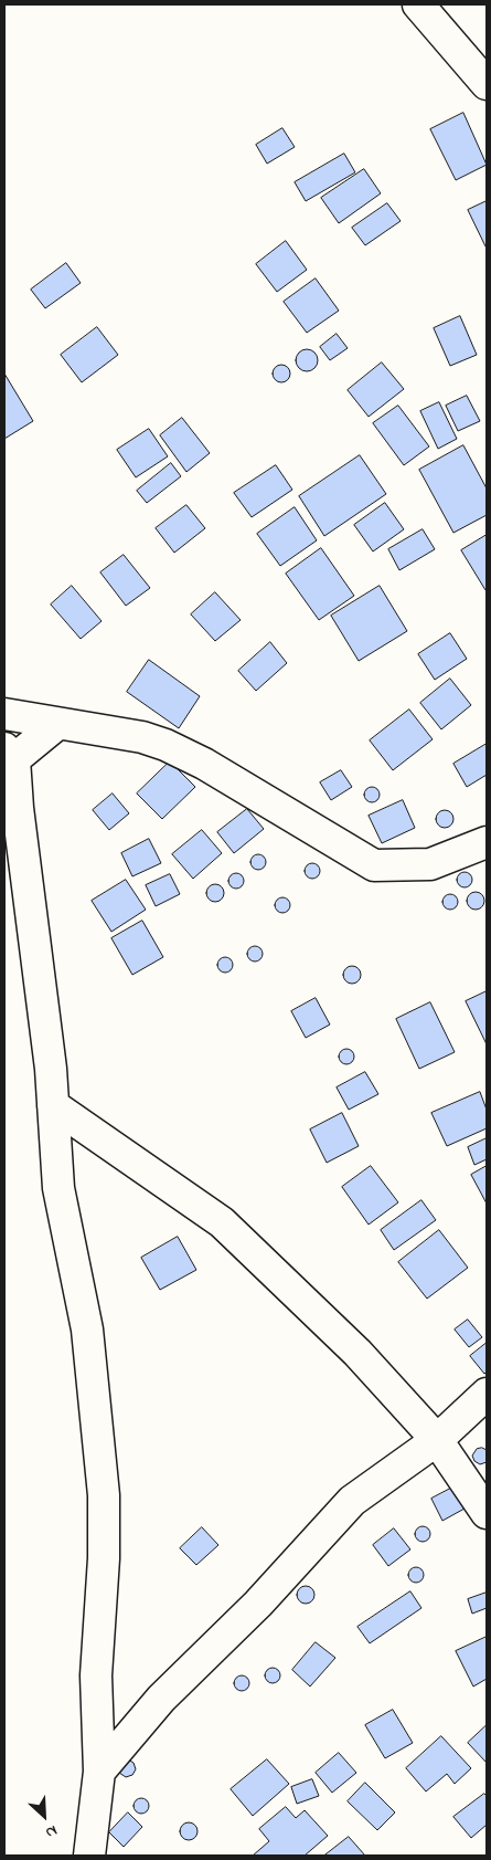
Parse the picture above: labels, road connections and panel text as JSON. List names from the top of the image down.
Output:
{
  "north": "bottom right"
}
